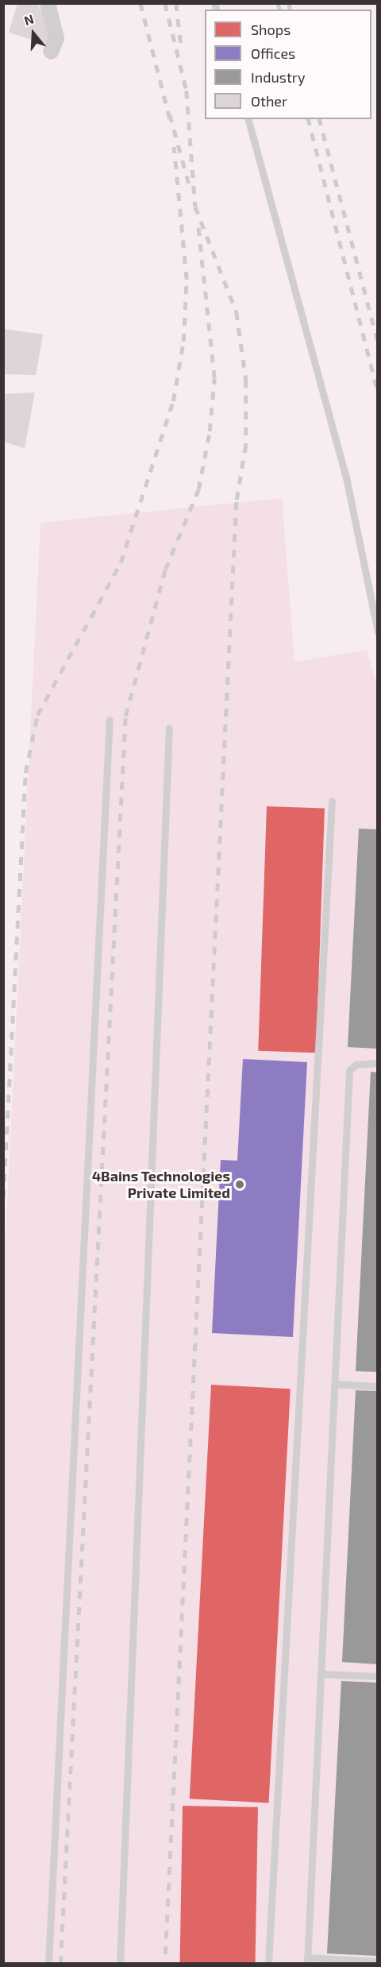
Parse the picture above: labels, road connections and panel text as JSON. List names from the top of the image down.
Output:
{
  "places": ["4Bains Technologies Private Limited"],
  "legend": [
    "Shops",
    "Offices",
    "Industry",
    "Other"
  ],
  "north": "top"
}
